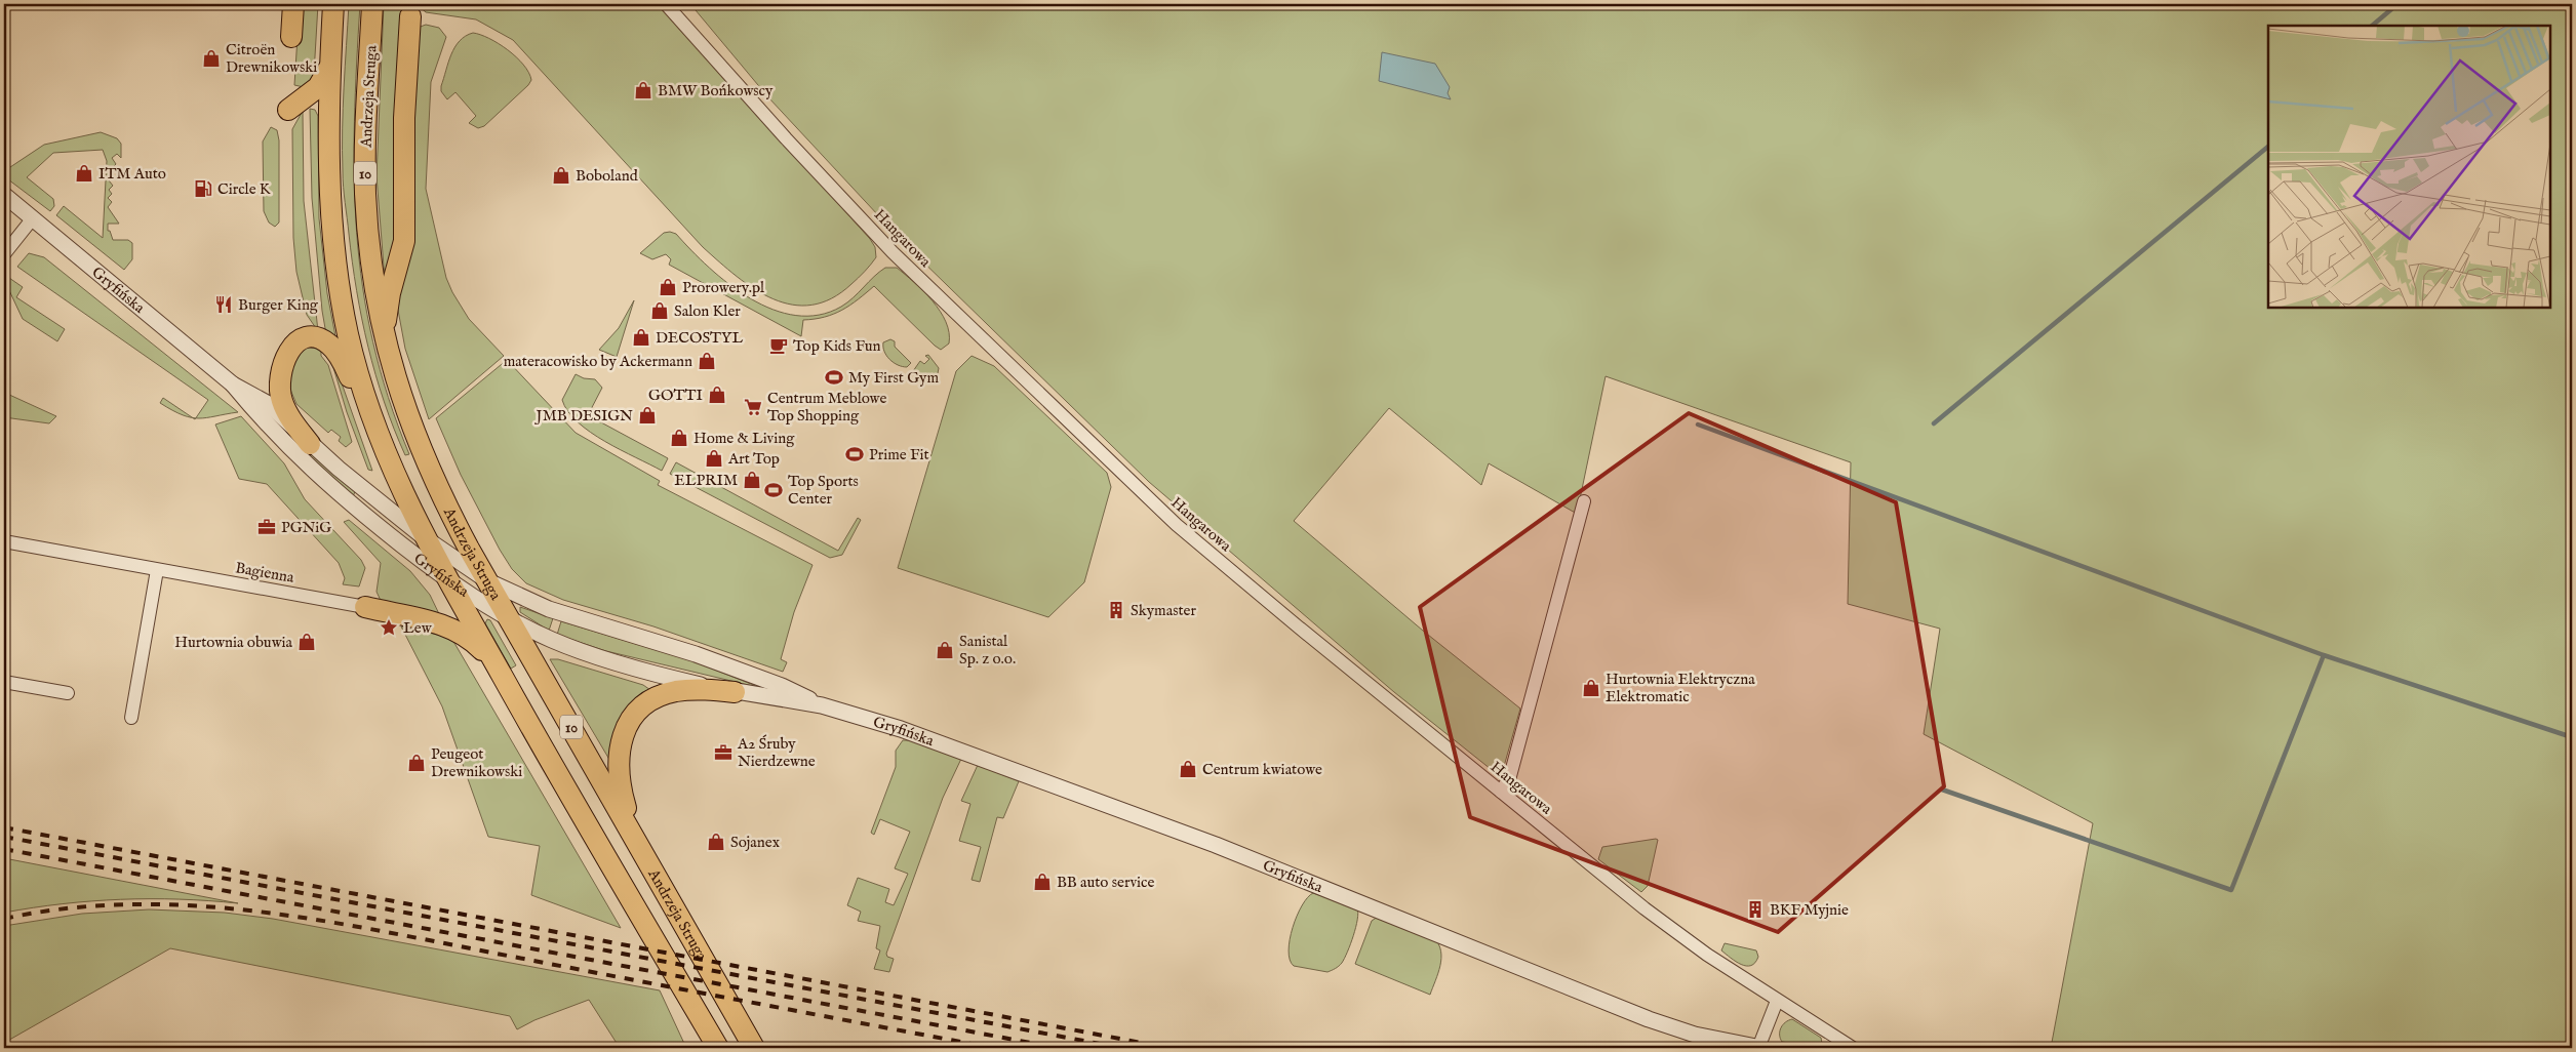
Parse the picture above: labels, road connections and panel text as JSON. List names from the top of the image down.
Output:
{
  "streets": {
    "main road": ["Andrzeja Struga", "10"],
    "street": ["Hangarowa", "Gryfińska", "Bagienna"]
  },
  "crossings": [
    ["Andrzeja Struga", "Gryfińska"],
    ["10", "Gryfińska"]
  ],
  "places": {
    "shop": [
      "Citroën Drewnikowski",
      "BMW Bońkowscy",
      "ITM Auto",
      "Boboland",
      "Prorowery.pl",
      "Salon Kler",
      "DECOSTYL",
      "materacowisko by Ackermann",
      "GOTTI",
      "JMB DESIGN",
      "Home & Living",
      "Art Top",
      "ELPRIM",
      "Hurtownia obuwia",
      "Sanistal Sp. z o.o.",
      "Hurtownia Elektryczna Elektromatic",
      "Peugeot Drewnikowski",
      "Centrum kwiatowe",
      "Sojanex",
      "BB auto service"
    ],
    "fuel station": ["Circle K"],
    "restaurant": ["Burger King"],
    "cafe": ["Top Kids Fun"],
    "sports": ["My First Gym", "Prime Fit", "Top Sports Center"],
    "supermarket": ["Centrum Meblowe Top Shopping"],
    "office": ["PGNiG", "A2 Śruby Nierdzewne"],
    "building": ["Skymaster", "BKF Myjnie"],
    "place": ["Lew"]
  }
}
